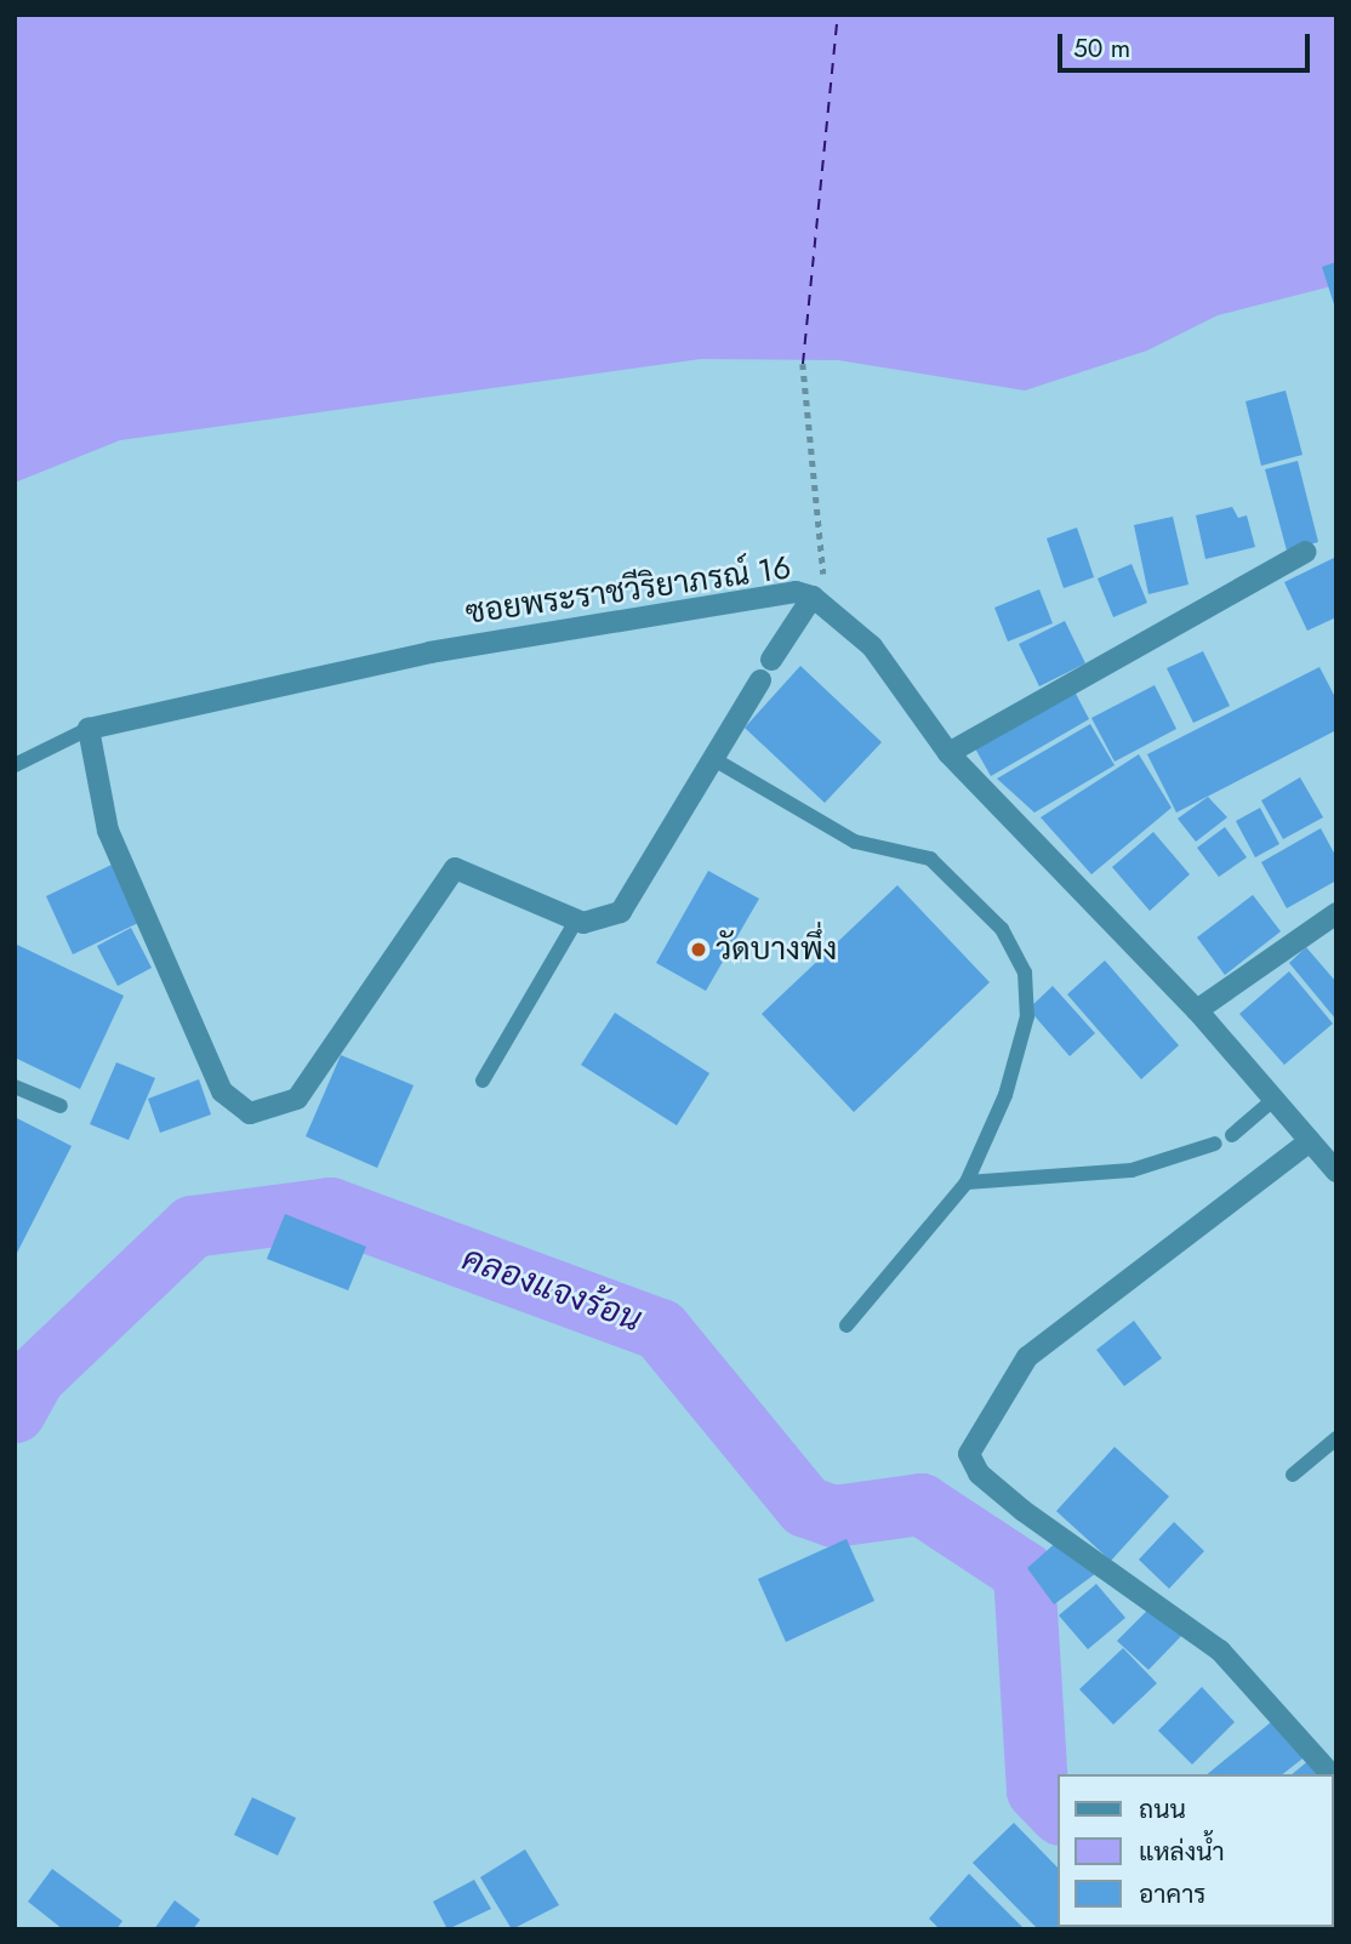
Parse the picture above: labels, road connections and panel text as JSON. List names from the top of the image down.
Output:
{
  "streets": {
    "street": ["ซอยพระราชวีริยาภรณ์ 16"]
  },
  "water": ["คลองแจงร้อน"],
  "places": ["วัดบางพึ่ง"],
  "legend": ["ถนน", "แหล่งน้ำ", "อาคาร"],
  "scale_bar": "50 m"
}
